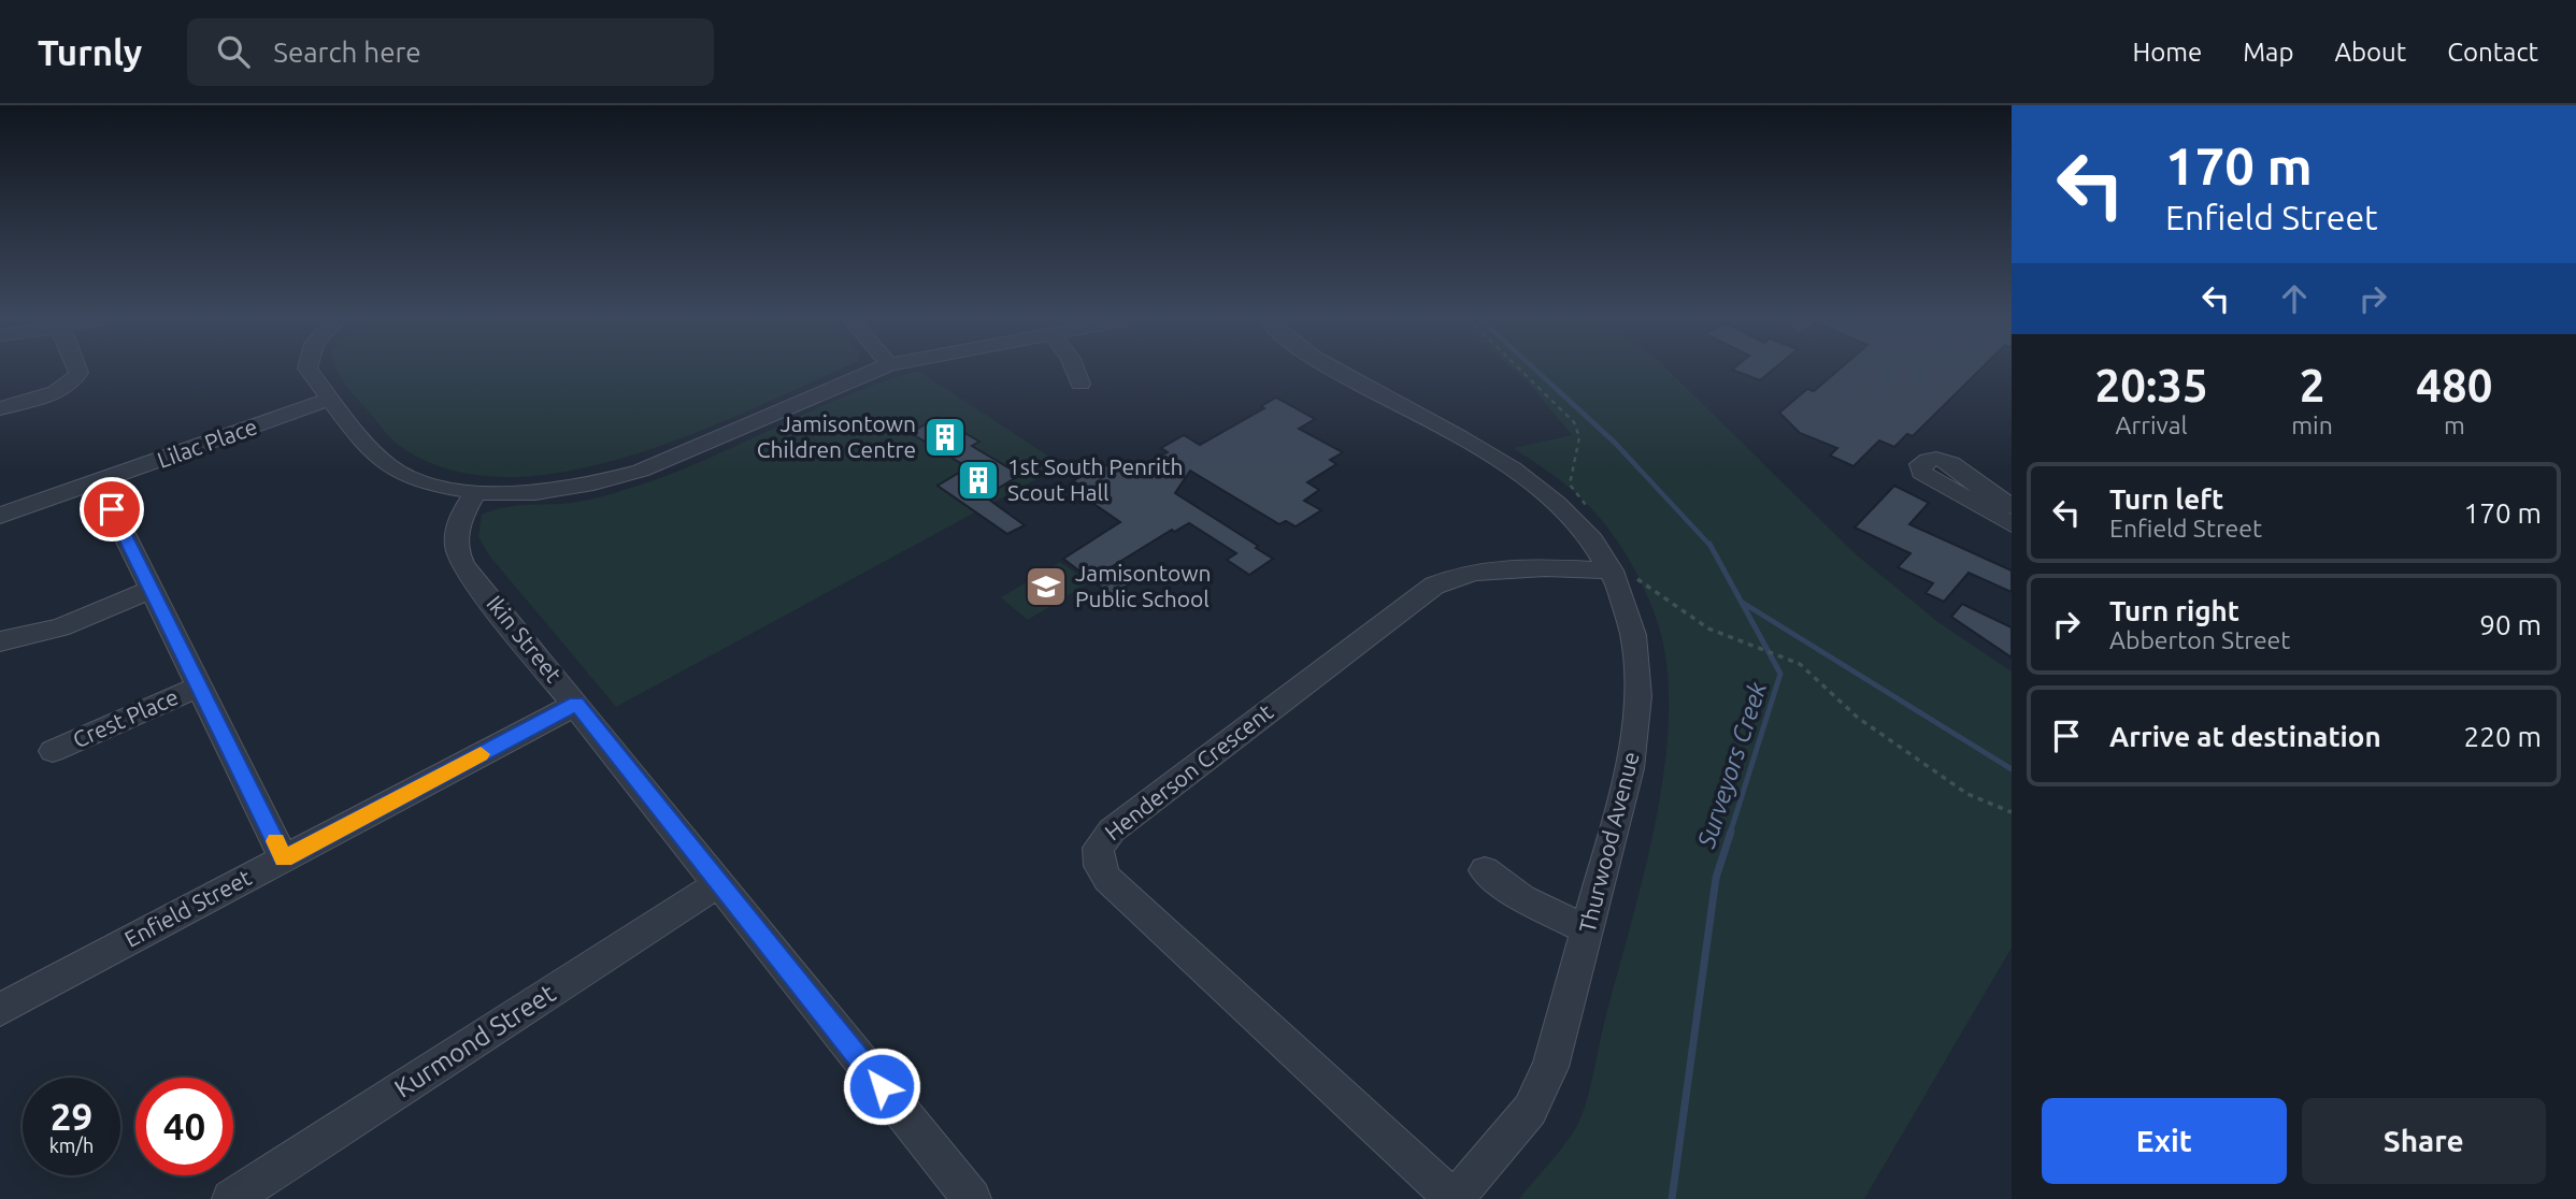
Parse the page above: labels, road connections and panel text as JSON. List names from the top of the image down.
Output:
{
  "streets": {
    "street": [
      "Lilac Place",
      "Ikin Street",
      "Crest Place",
      "Henderson Crescent",
      "Thurwood Avenue",
      "Enfield Street",
      "Kurmond Street"
    ]
  },
  "crossings": [
    ["Ikin Street", "Enfield Street"],
    ["Ikin Street", "Kurmond Street"],
    ["Henderson Crescent", "Thurwood Avenue"]
  ],
  "water": ["Surveyors Creek"],
  "places": {
    "building": ["Jamisontown Children Centre", "1st South Penrith Scout Hall"],
    "school or university": ["Jamisontown Public School"]
  },
  "page": {
    "header": "Turnly",
    "search": "Search here",
    "nav": [
      "Home",
      "Map",
      "About",
      "Contact"
    ],
    "turn": ["170 m", "Enfield Street"],
    "eta": [
      "20:35",
      "Arrival",
      "2",
      "min",
      "480",
      "m"
    ],
    "list": [
      {
        "name": "Turn left",
        "note": "Enfield Street",
        "value": "170 m"
      },
      {
        "name": "Turn right",
        "note": "Abberton Street",
        "value": "90 m"
      },
      {
        "name": "Arrive at destination",
        "value": "220 m"
      }
    ],
    "speed": "29 km/h",
    "limit": "40",
    "buttons": ["Exit", "Share"]
  }
}
